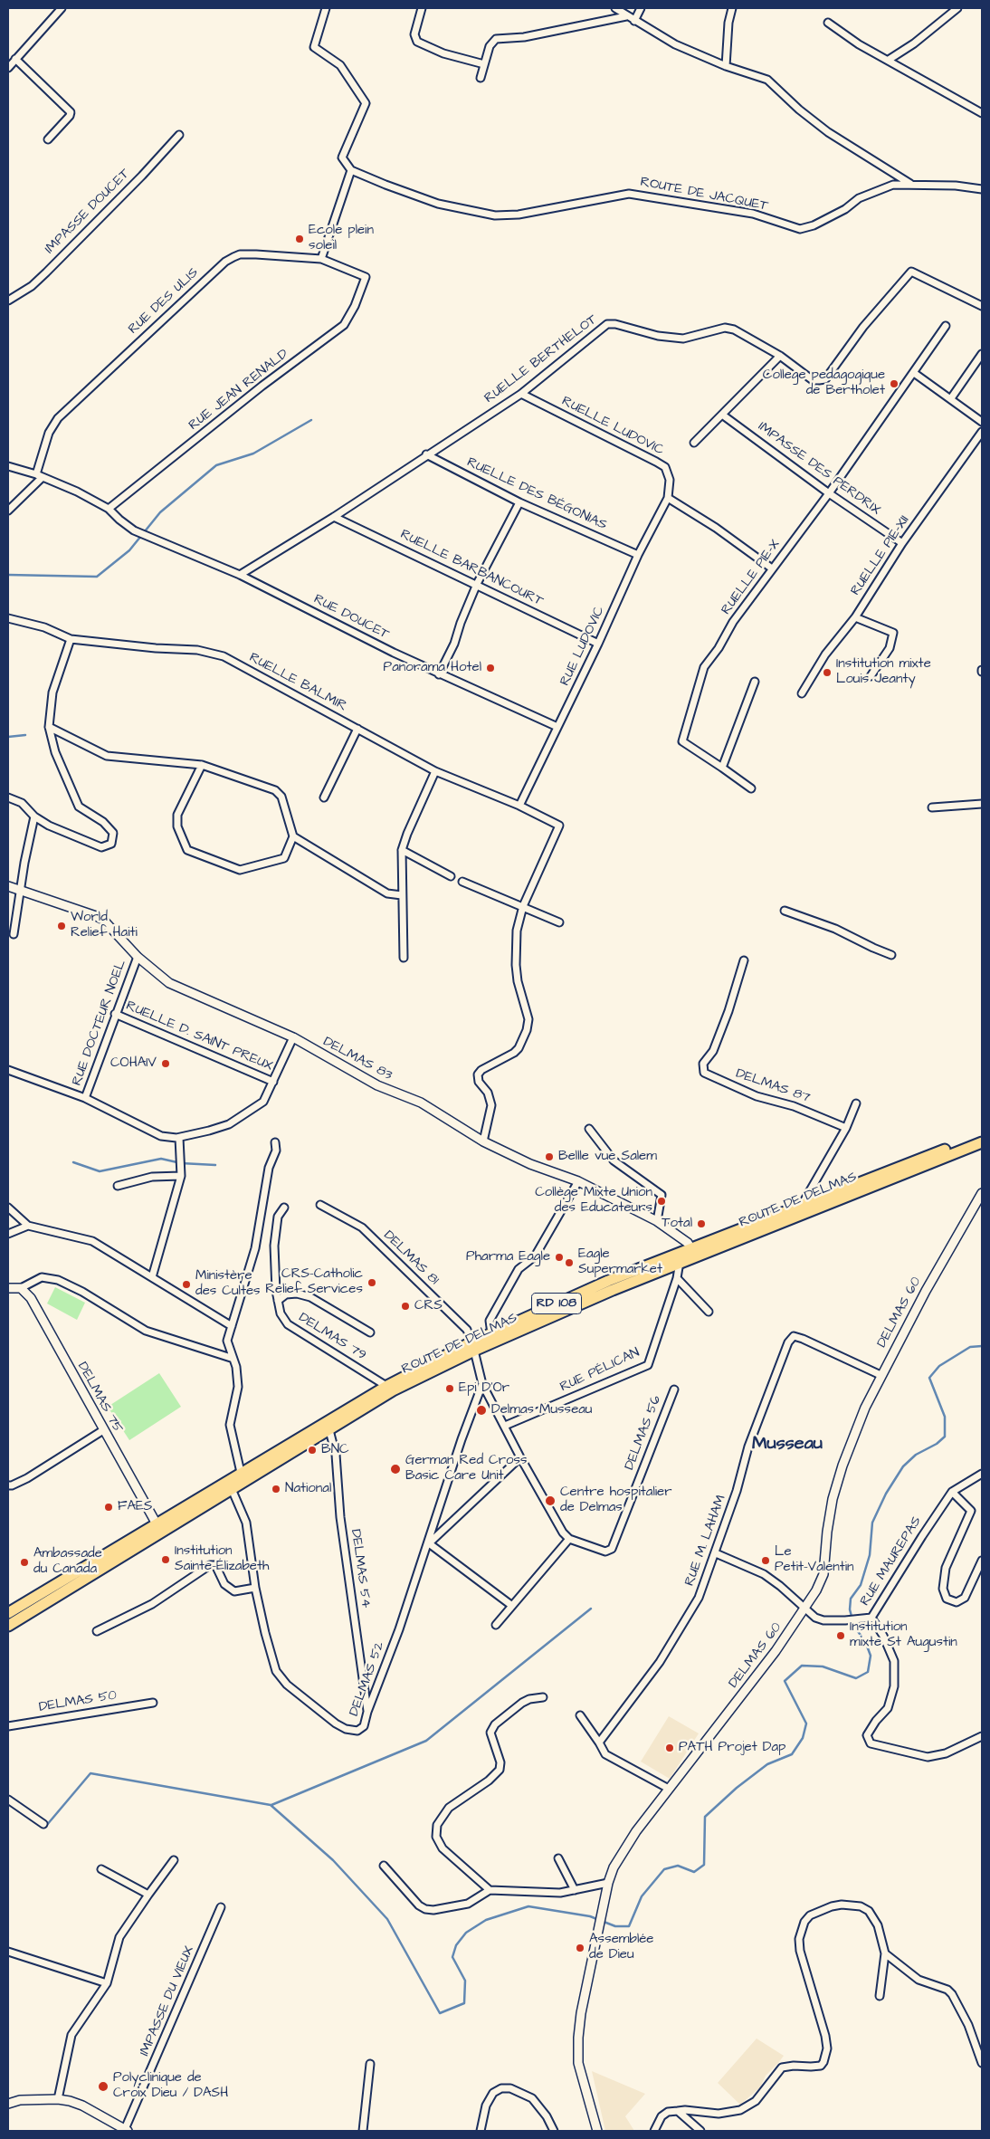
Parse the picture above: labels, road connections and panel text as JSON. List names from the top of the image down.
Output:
{
  "streets": {
    "main road": ["ROUTE DE DELMAS", "RD 108"],
    "street": [
      "ROUTE DE JACQUET",
      "IMPASSE DOUCET",
      "RUE DES ULIS",
      "RUELLE BERTHELOT",
      "RUE JEAN RENALD",
      "RUELLE LUDOVIC",
      "IMPASSE DES PERDRIX",
      "RUELLE DES BÉGONIAS",
      "RUELLE PIE-XII",
      "RUELLE BARBANCOURT",
      "RUELLE PIE-X",
      "RUE DOUCET",
      "RUE LUDOVIC",
      "RUELLE BALMIR",
      "RUE DOCTEUR NOEL",
      "RUELLE D. SAINT PREUX",
      "DELMAS 83",
      "DELMAS 87",
      "DELMAS 81",
      "DELMAS 60",
      "DELMAS 79",
      "RUE PÉLICAN",
      "DELMAS 75",
      "DELMAS 56",
      "RUE M. LAHAM",
      "RUE MAUREPAS",
      "DELMAS 54",
      "DELMAS 52",
      "DELMAS 50",
      "IMPASSE DU VIEUX"
    ]
  },
  "crossings": [
    ["RUE DES ULIS", "RUE JEAN RENALD"],
    ["RUE DES ULIS", "RUE DOUCET"],
    ["RUELLE BERTHELOT", "RUELLE LUDOVIC"],
    ["RUELLE BERTHELOT", "RUELLE DES BÉGONIAS"],
    ["RUELLE BERTHELOT", "RUELLE BARBANCOURT"],
    ["RUELLE BERTHELOT", "RUE DOUCET"],
    ["RUE JEAN RENALD", "RUE DOUCET"],
    ["RUELLE LUDOVIC", "RUE LUDOVIC"],
    ["IMPASSE DES PERDRIX", "RUELLE PIE-XII"],
    ["IMPASSE DES PERDRIX", "RUELLE PIE-X"],
    ["RUELLE DES BÉGONIAS", "RUE LUDOVIC"],
    ["RUELLE BARBANCOURT", "RUE LUDOVIC"],
    ["RUE DOUCET", "RUE LUDOVIC"],
    ["RUE LUDOVIC", "RUELLE BALMIR"],
    ["RUE DOCTEUR NOEL", "RUELLE D. SAINT PREUX"],
    ["RUE DOCTEUR NOEL", "DELMAS 83"],
    ["DELMAS 83", "ROUTE DE DELMAS"],
    ["ROUTE DE DELMAS", "DELMAS 81"],
    ["ROUTE DE DELMAS", "DELMAS 79"],
    ["ROUTE DE DELMAS", "RUE PÉLICAN"],
    ["ROUTE DE DELMAS", "DELMAS 75"],
    ["ROUTE DE DELMAS", "DELMAS 54"],
    ["ROUTE DE DELMAS", "DELMAS 52"],
    ["DELMAS 60", "RUE M. LAHAM"],
    ["DELMAS 60", "RUE MAUREPAS"],
    ["RUE M. LAHAM", "RUE MAUREPAS"],
    ["DELMAS 54", "DELMAS 52"]
  ],
  "districts": ["Musseau"],
  "places": [
    "Ecole plein soleil",
    "College pedagogique de Bertholet",
    "Panorama Hotel",
    "Institution mixte Louis Jeanty",
    "World Relief Haiti",
    "COHAIV",
    "Bellle vue Salem",
    "Collège Mixte Union des Educateurs",
    "Total",
    "Pharma Eagle",
    "Eagle Supermarket",
    "CRS-Catholic Relief Services",
    "Ministère des Cultes",
    "CRS",
    "Epi D'Or",
    "Delmas Musseau",
    "BNC",
    "German Red Cross Basic Care Unit",
    "National",
    "Centre hospitalier de Delmas",
    "FAES",
    "Institution Sainte-Élizabeth",
    "Le Petit-Valentin",
    "Ambassade du Canada",
    "Institution mixte St Augustin",
    "PATH Projet Dap",
    "Assemblée de Dieu",
    "Polyclinique de Croix Dieu / DASH"
  ]
}
